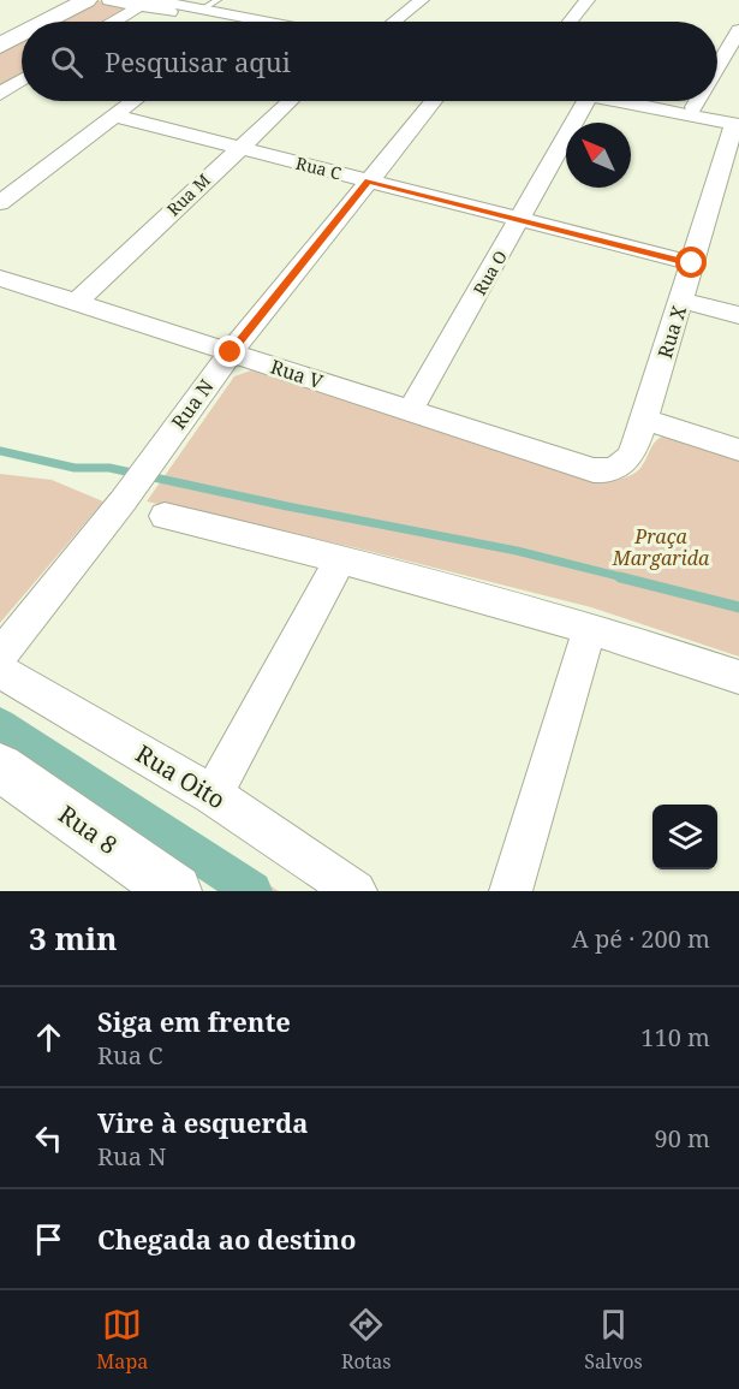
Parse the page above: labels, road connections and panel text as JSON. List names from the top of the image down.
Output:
{
  "streets": {
    "street": [
      "Rua C",
      "Rua M",
      "Rua O",
      "Rua X",
      "Rua V",
      "Rua N",
      "Rua Oito",
      "Rua 8"
    ]
  },
  "crossings": [
    ["Rua C", "Rua M"],
    ["Rua C", "Rua O"],
    ["Rua C", "Rua X"],
    ["Rua C", "Rua N"],
    ["Rua M", "Rua V"],
    ["Rua O", "Rua V"],
    ["Rua X", "Rua V"],
    ["Rua V", "Rua N"]
  ],
  "parks": ["Praça Margarida"],
  "north": "top left",
  "page": {
    "search": "Pesquisar aqui",
    "heading": ["3 min", "A pé · 200 m"],
    "list": [
      ["Siga em frente", "Rua C", "110 m"],
      ["Vire à esquerda", "Rua N", "90 m"],
      "Chegada ao destino"
    ],
    "nav": ["Mapa", "Rotas", "Salvos"]
  }
}
